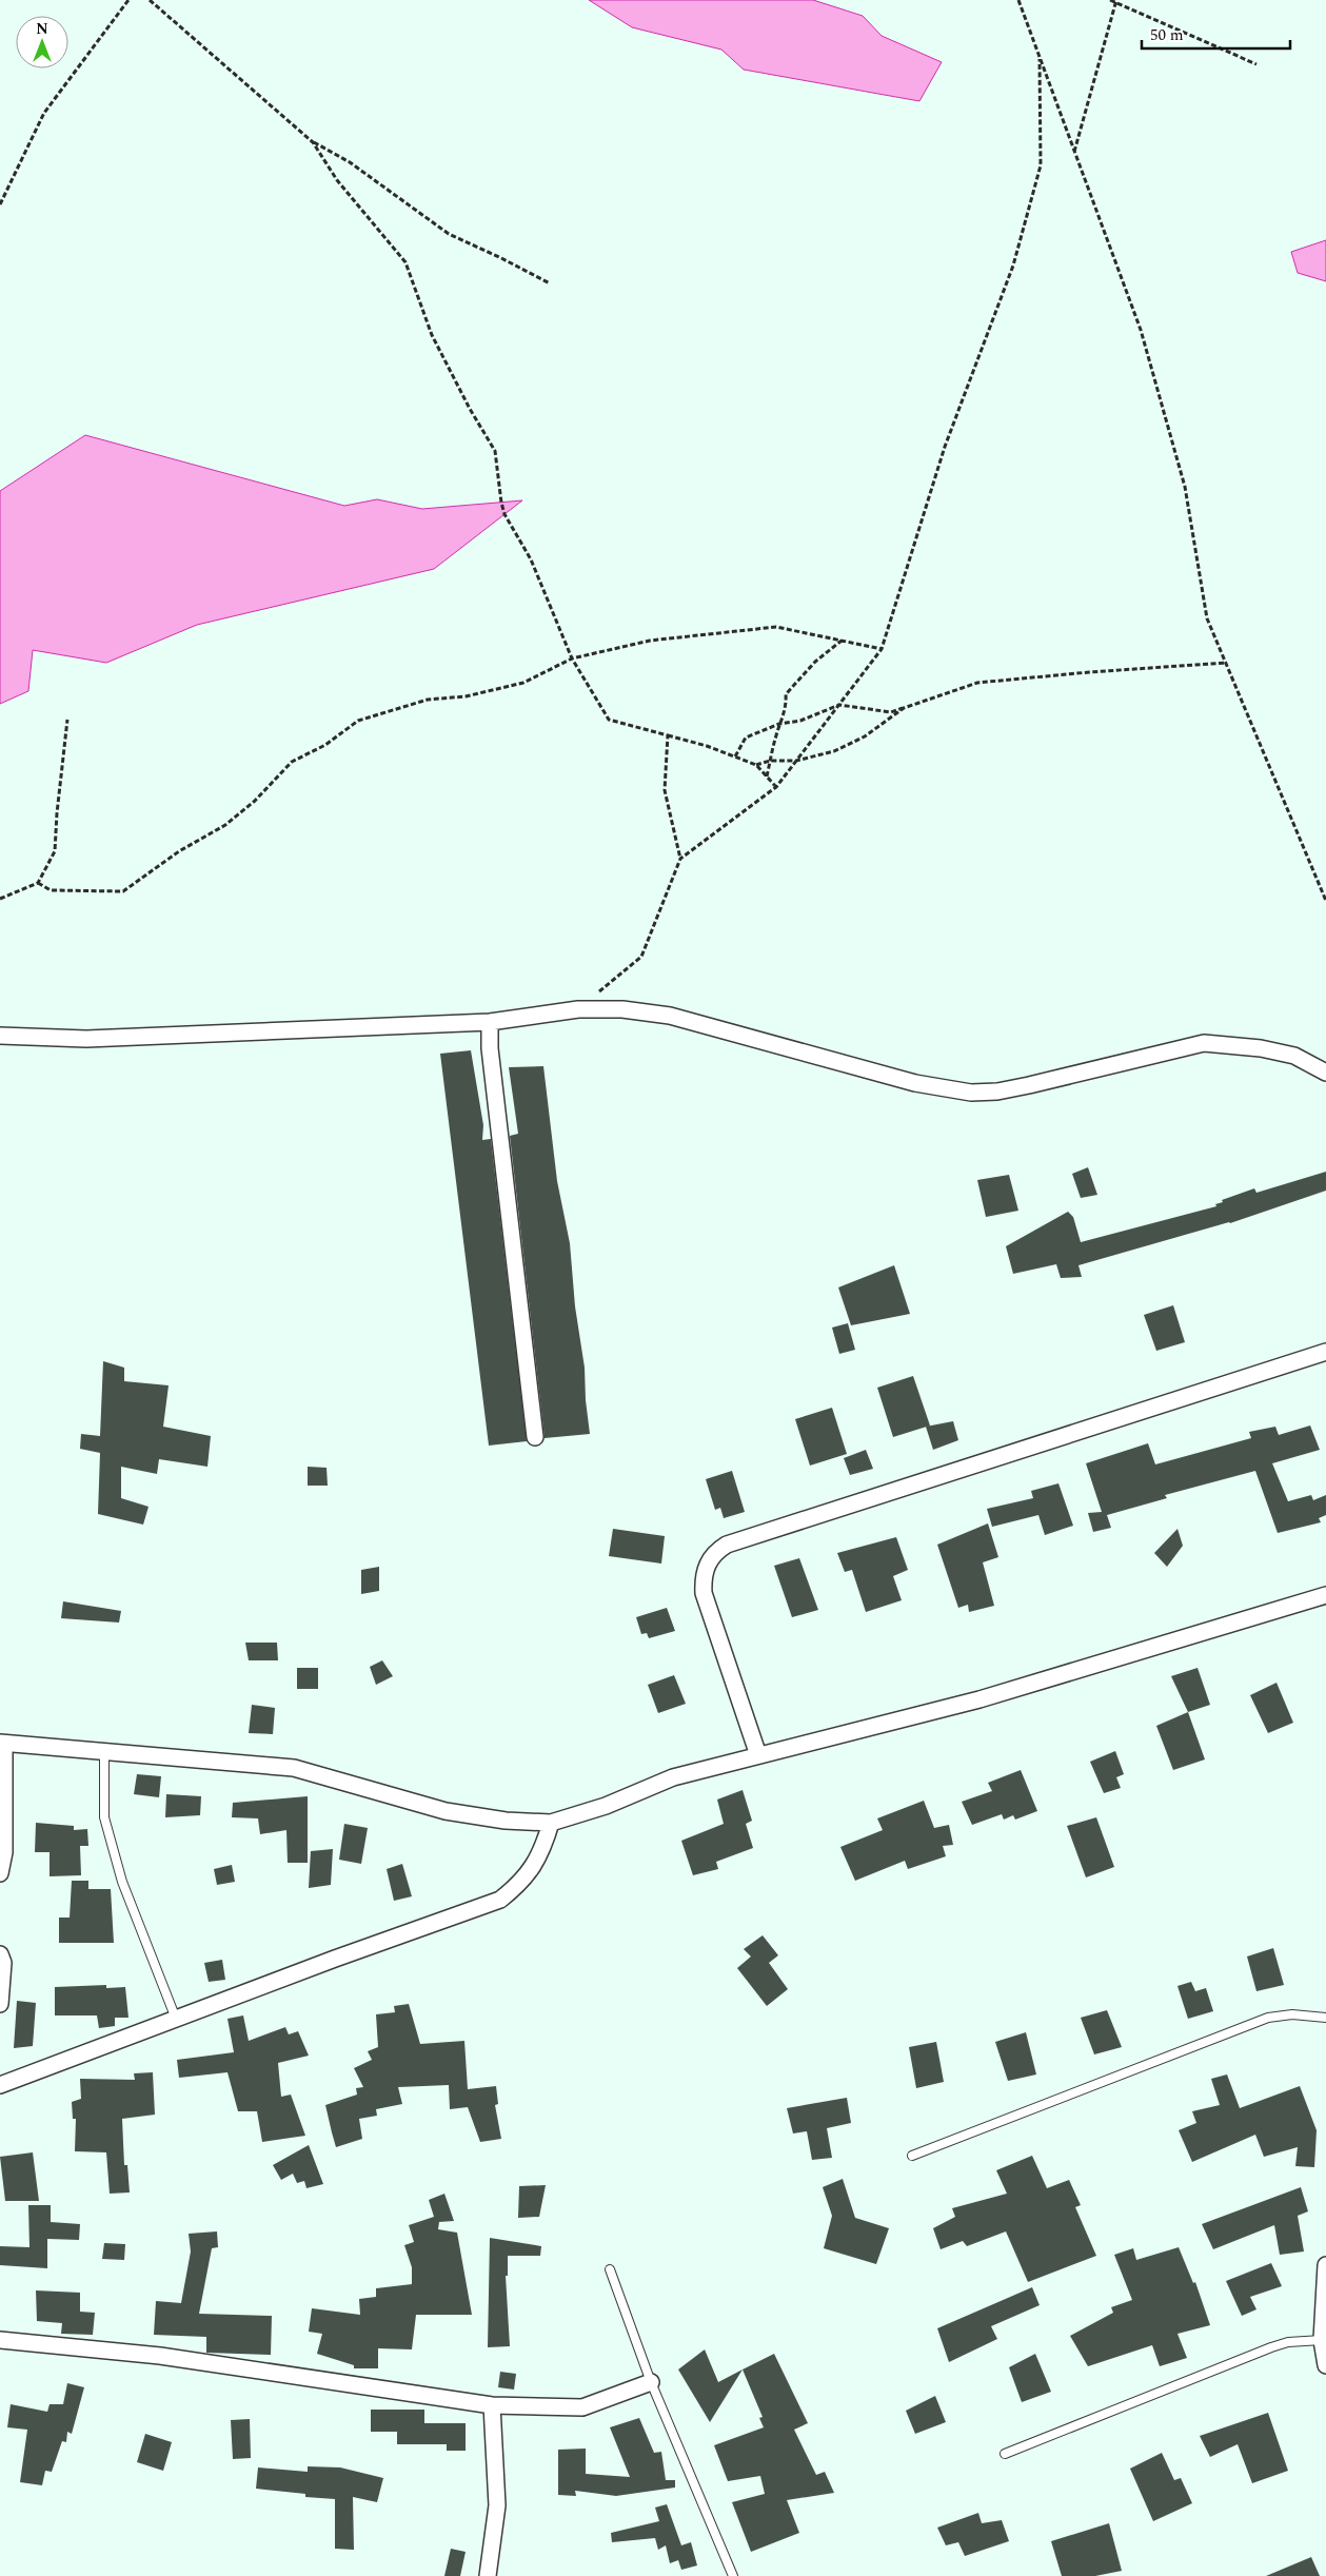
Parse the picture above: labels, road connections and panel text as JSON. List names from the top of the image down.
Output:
{
  "scale_bar": "50 m",
  "north": "top"
}
